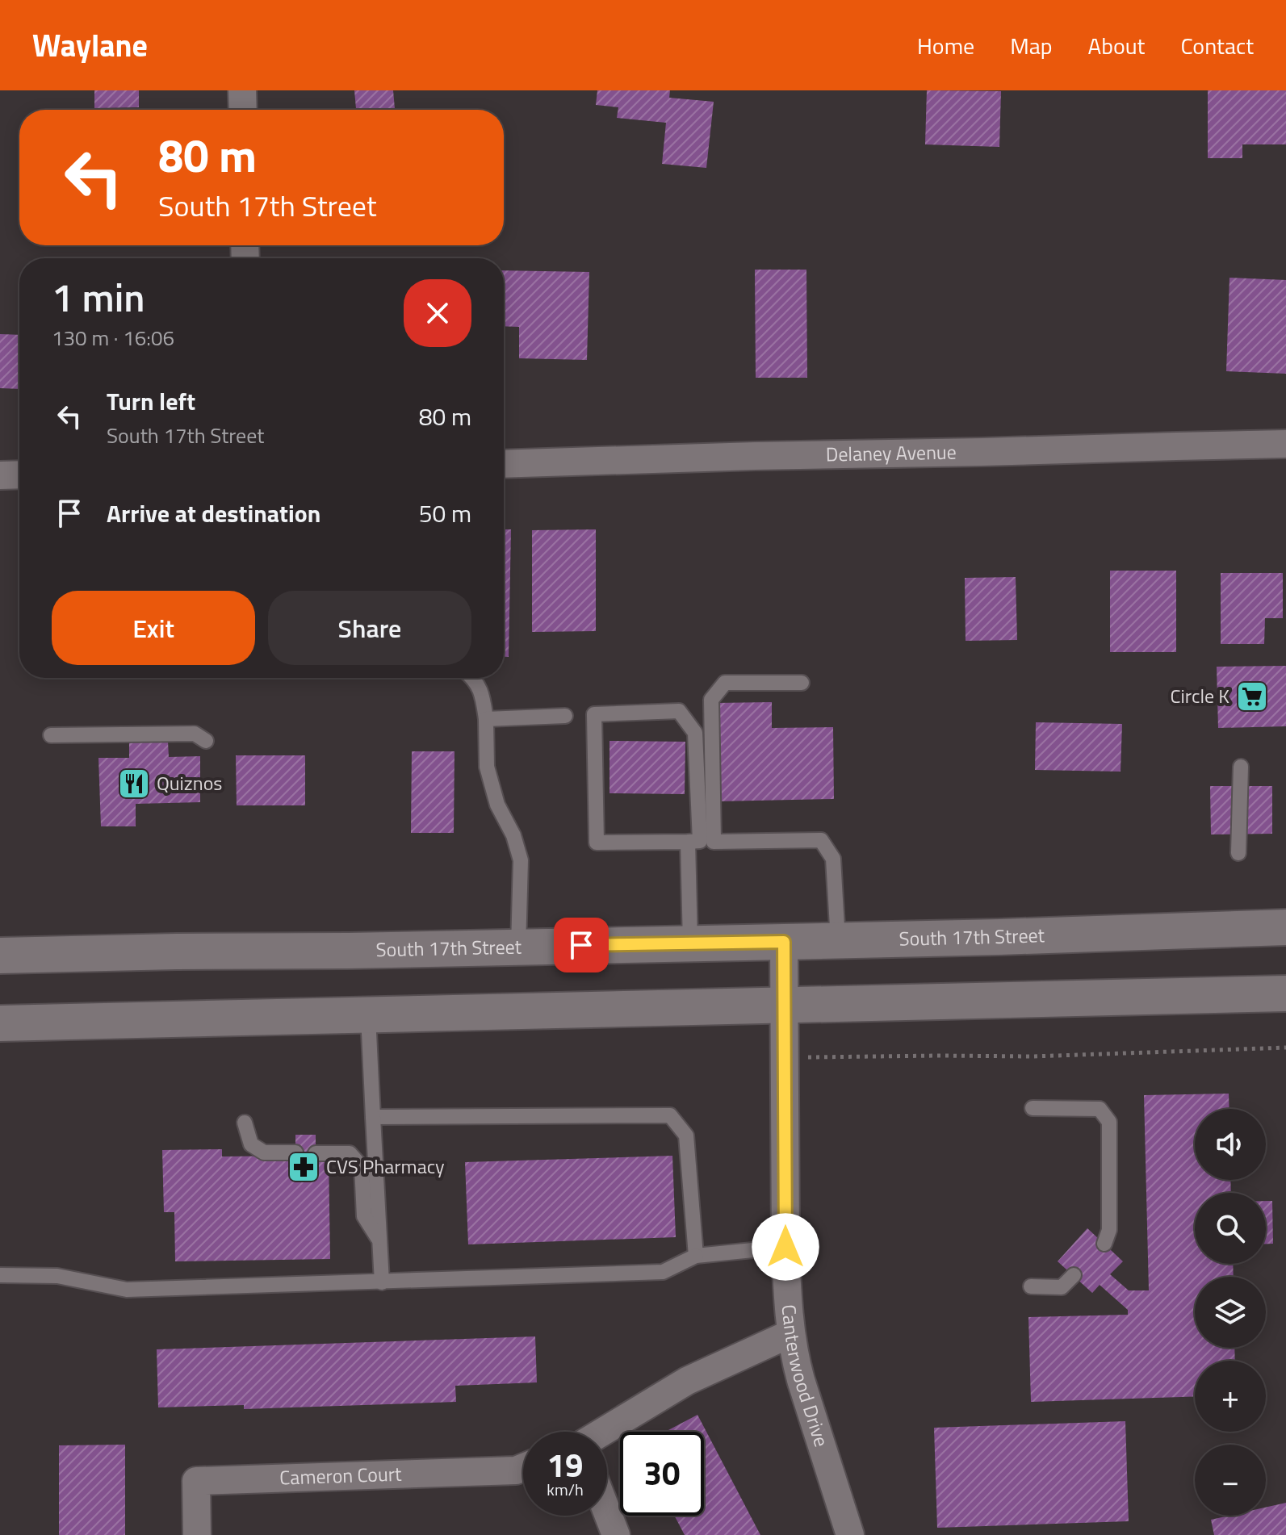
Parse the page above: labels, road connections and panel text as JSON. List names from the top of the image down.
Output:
{
  "streets": {
    "main road": ["South 17th Street"],
    "street": ["Delaney Avenue", "Canterwood Drive", "Cameron Court"]
  },
  "crossings": [
    ["South 17th Street", "Canterwood Drive"]
  ],
  "places": {
    "supermarket": ["Circle K"],
    "restaurant": ["Quiznos"],
    "pharmacy": ["CVS Pharmacy"]
  },
  "page": {
    "header": "Waylane",
    "nav": [
      "Home",
      "Map",
      "About",
      "Contact"
    ],
    "turn": ["80 m", "South 17th Street"],
    "heading": ["1 min", "130 m · 16:06"],
    "list": [
      {
        "name": "Turn left",
        "note": "South 17th Street",
        "value": "80 m"
      },
      {
        "name": "Arrive at destination",
        "value": "50 m"
      }
    ],
    "buttons": ["Exit", "Share"],
    "map_buttons": ["+", "−"],
    "speed": "19 km/h",
    "limit": "30"
  }
}
